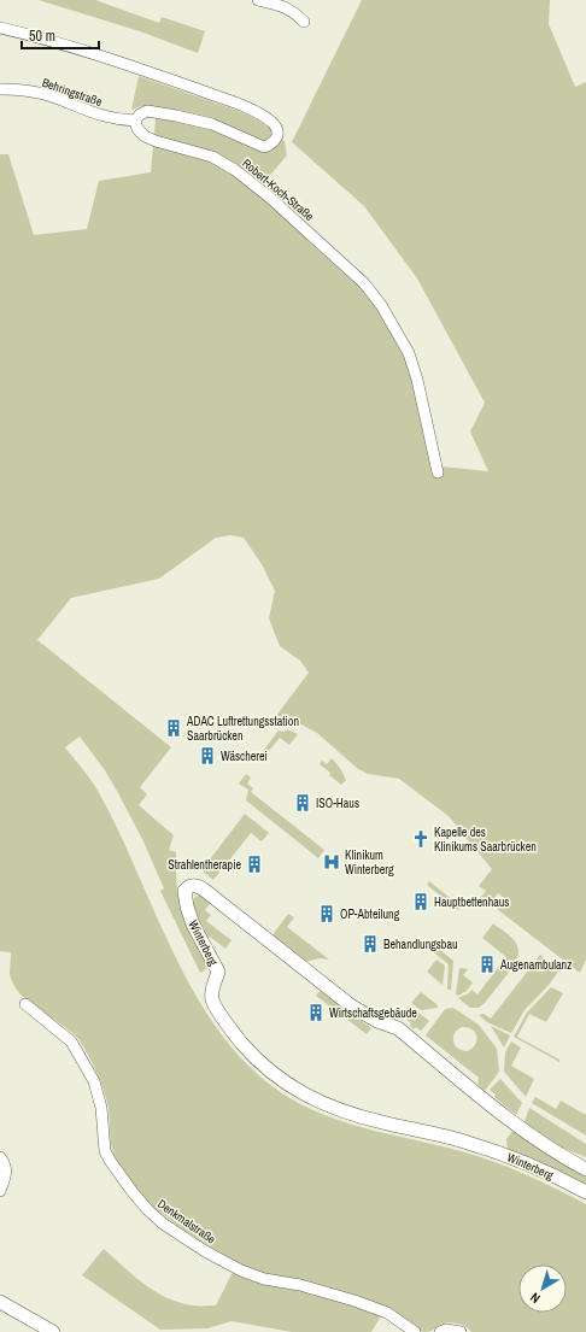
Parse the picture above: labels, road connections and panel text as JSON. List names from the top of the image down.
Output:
{
  "streets": {
    "street": [
      "Behringstraße",
      "Robert-Koch-Straße",
      "Winterberg",
      "Denkmalstraße"
    ]
  },
  "crossings": [
    ["Behringstraße", "Robert-Koch-Straße"]
  ],
  "places": {
    "building": [
      "ADAC Luftrettungsstation Saarbrücken",
      "Wäscherei",
      "ISO-Haus",
      "Strahlentherapie",
      "Hauptbettenhaus",
      "OP-Abteilung",
      "Behandlungsbau",
      "Augenambulanz",
      "Wirtschaftsgebäude"
    ],
    "church": ["Kapelle des Klinikums Saarbrücken"],
    "hospital": ["Klinikum Winterberg"]
  },
  "scale_bar": "50 m",
  "north": "bottom left"
}
